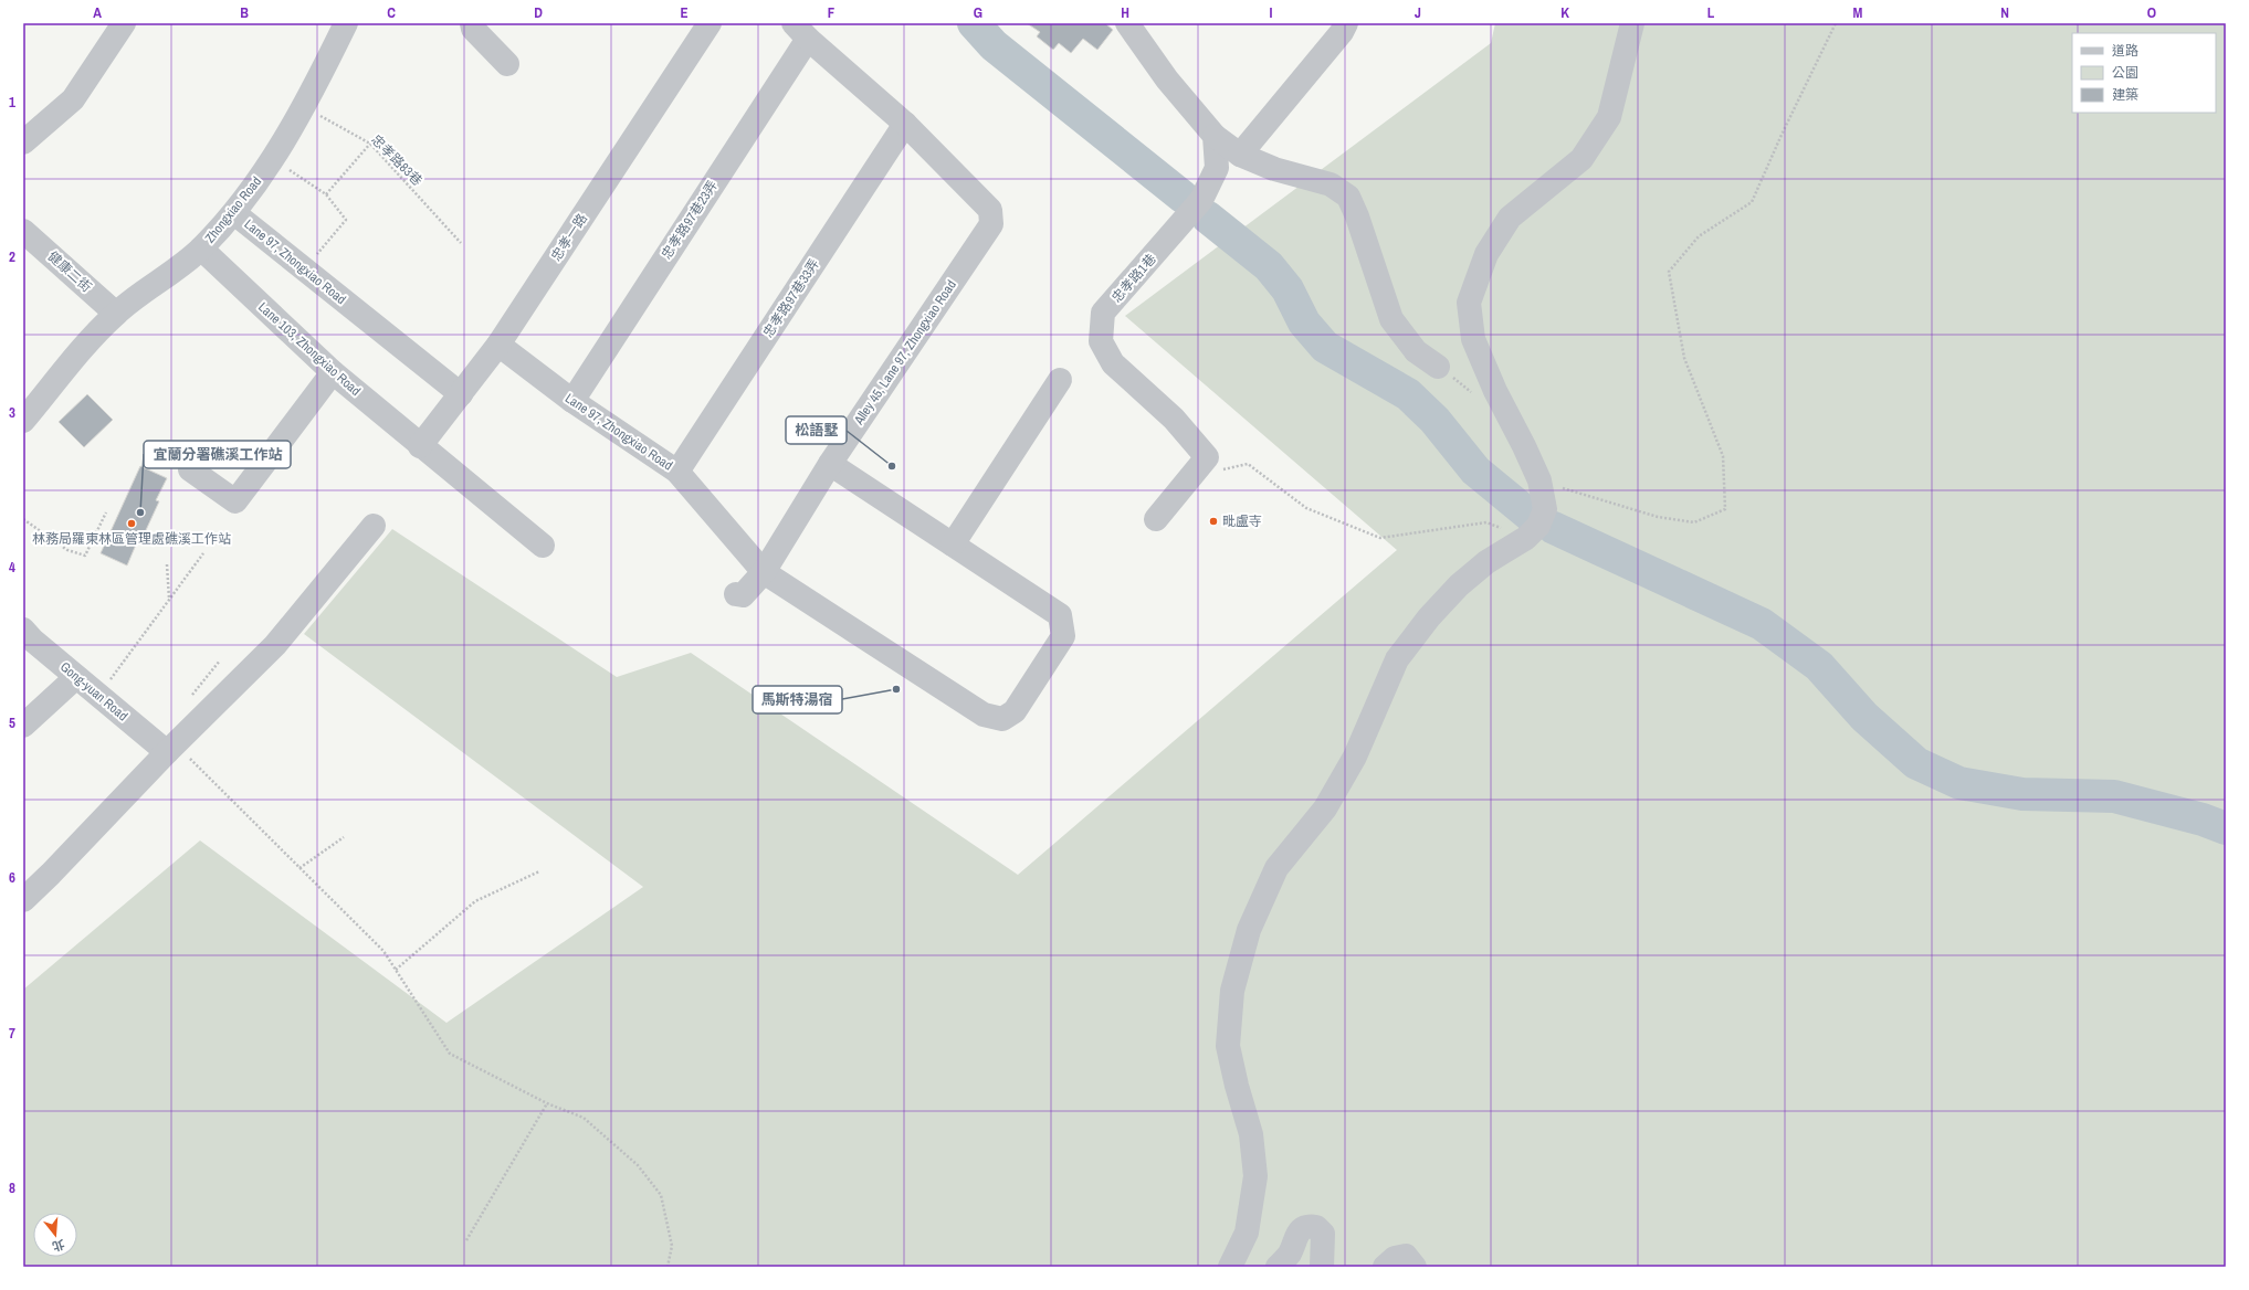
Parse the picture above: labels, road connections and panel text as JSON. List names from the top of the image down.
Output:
{
  "streets": {
    "street": [
      "Zhongxiao Road",
      "忠孝路97巷23弄",
      "忠孝一路",
      "Lane 97, Zhongxiao Road",
      "健康二街",
      "忠孝路1巷",
      "忠孝路97巷33弄",
      "Lane 103, Zhongxiao Road",
      "Alley 45, Lane 97, Zhongxiao Road",
      "Gong-yuan Road"
    ],
    "path": ["忠孝路83巷"]
  },
  "crossings": [
    ["忠孝路83巷", "Zhongxiao Road"],
    ["Zhongxiao Road", "Lane 97, Zhongxiao Road"],
    ["Zhongxiao Road", "健康二街"],
    ["Zhongxiao Road", "Lane 103, Zhongxiao Road"],
    ["忠孝路97巷23弄", "Lane 97, Zhongxiao Road"],
    ["忠孝一路", "Lane 97, Zhongxiao Road"],
    ["忠孝一路", "Lane 103, Zhongxiao Road"],
    ["Lane 97, Zhongxiao Road", "忠孝路97巷33弄"],
    ["Lane 97, Zhongxiao Road", "Alley 45, Lane 97, Zhongxiao Road"],
    ["忠孝路97巷33弄", "Alley 45, Lane 97, Zhongxiao Road"]
  ],
  "places": [
    "松語墅",
    "宜蘭分署礁溪工作站",
    "毗盧寺",
    "林務局羅東林區管理處礁溪工作站",
    "馬斯特湯宿"
  ],
  "legend": ["道路", "公園", "建築"],
  "north": "bottom",
  "grid": {
    "columns": [
      "A",
      "B",
      "C",
      "D",
      "E",
      "F",
      "G",
      "H",
      "I",
      "J",
      "K",
      "L",
      "M",
      "N",
      "O"
    ],
    "rows": [
      "1",
      "2",
      "3",
      "4",
      "5",
      "6",
      "7",
      "8"
    ]
  }
}
